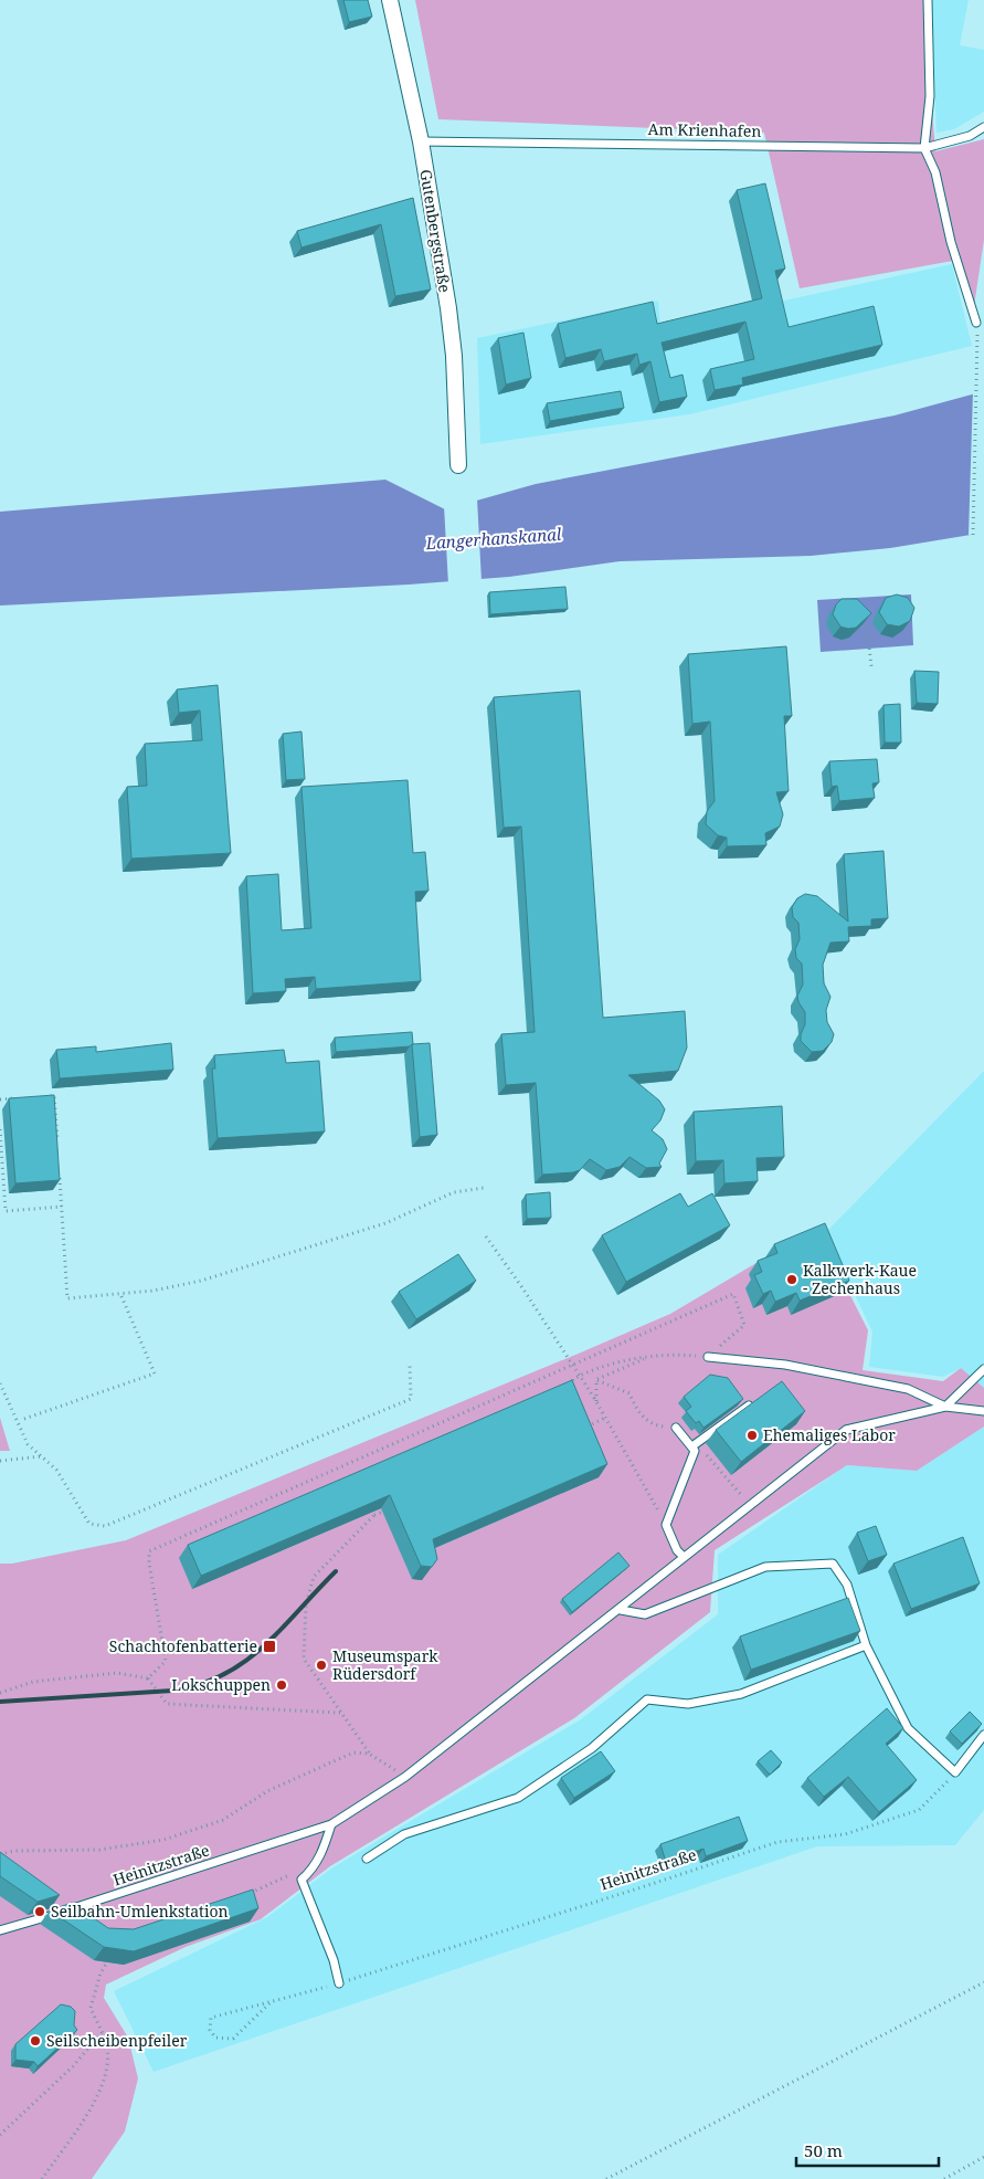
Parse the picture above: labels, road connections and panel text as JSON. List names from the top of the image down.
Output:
{
  "streets": {
    "street": ["Gutenbergstraße"],
    "lane": ["Am Krienhafen", "Heinitzstraße"]
  },
  "crossings": [
    ["Am Krienhafen", "Gutenbergstraße"]
  ],
  "water": ["Langerhanskanal"],
  "places": {
    "other": [
      "Kalkwerk-Kaue - Zechenhaus",
      "Ehemaliges Labor",
      "Museumspark Rüdersdorf",
      "Lokschuppen",
      "Seilbahn-Umlenkstation",
      "Seilscheibenpfeiler"
    ],
    "transit": ["Schachtofenbatterie"]
  },
  "scale_bar": "50 m"
}
